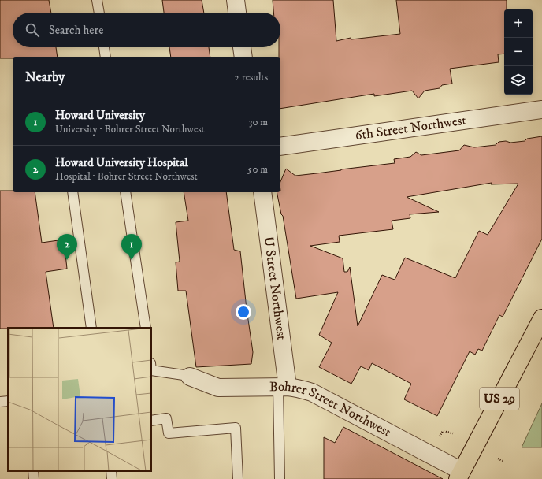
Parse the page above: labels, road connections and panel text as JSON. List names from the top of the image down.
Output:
{
  "streets": {
    "highway": ["US 29"],
    "street": ["6th Street Northwest", "U Street Northwest", "Bohrer Street Northwest"]
  },
  "crossings": [
    ["U Street Northwest", "Bohrer Street Northwest"],
    ["US 29", "Bohrer Street Northwest"]
  ],
  "page": {
    "map_buttons": ["+", "−"],
    "search": "Search here",
    "heading": ["Nearby", "2 results"],
    "list": [
      {
        "mark": "1",
        "name": "Howard University",
        "note": "University · Bohrer Street Northwest",
        "value": "30 m"
      },
      {
        "mark": "2",
        "name": "Howard University Hospital",
        "note": "Hospital · Bohrer Street Northwest",
        "value": "50 m"
      }
    ],
    "pins": ["1", "2"]
  }
}
